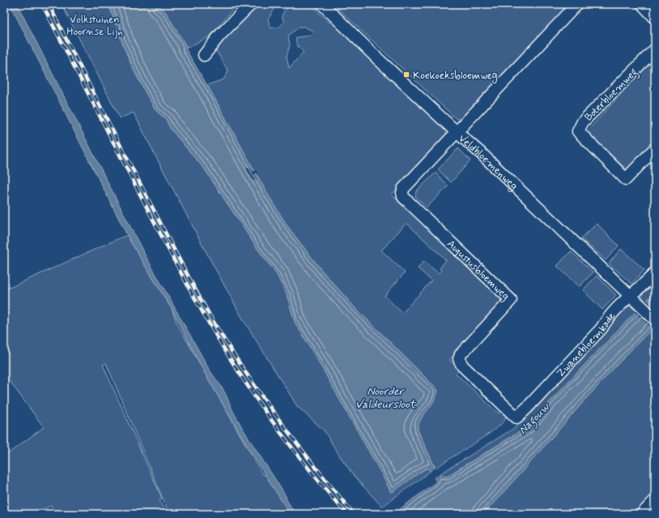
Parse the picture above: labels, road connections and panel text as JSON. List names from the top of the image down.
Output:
{
  "streets": {
    "street": [
      "Boterbloemweg",
      "Veldbloemenweg",
      "Augustusbloemweg",
      "Zwanebloemkade"
    ]
  },
  "crossings": [
    ["Veldbloemenweg", "Augustusbloemweg"],
    ["Veldbloemenweg", "Zwanebloemkade"],
    ["Augustusbloemweg", "Zwanebloemkade"]
  ],
  "water": ["Noorder Valdeursloot", "Nagouw"],
  "parks": ["Volkstuinen Hoornse Lijn"],
  "places": {
    "transit": ["Koekoeksbloemweg"]
  }
}
